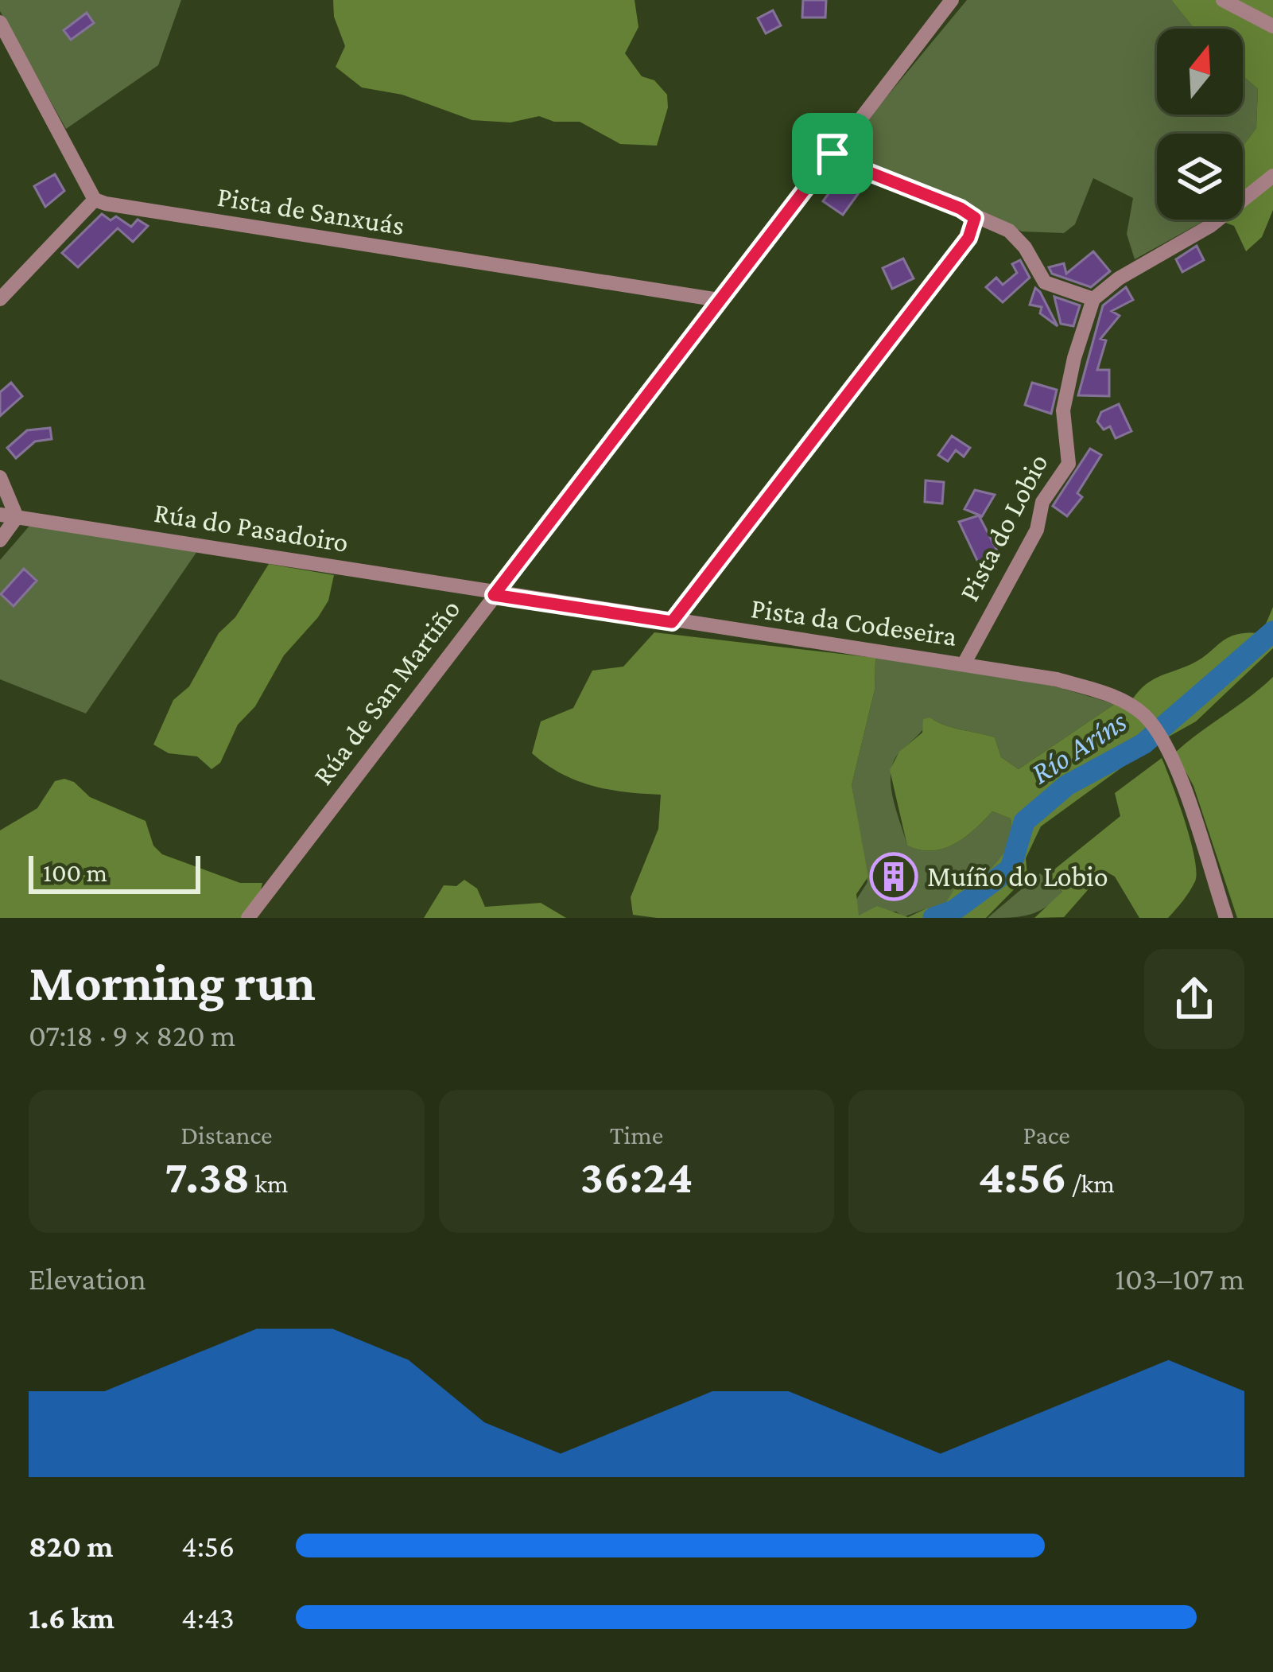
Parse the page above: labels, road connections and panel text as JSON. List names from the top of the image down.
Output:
{
  "streets": {
    "street": [
      "Pista de Sanxuás",
      "Rúa do Pasadoiro",
      "Pista do Lobio",
      "Pista da Codeseira",
      "Rúa de San Martiño"
    ]
  },
  "crossings": [
    ["Pista de Sanxuás", "Rúa de San Martiño"],
    ["Rúa do Pasadoiro", "Pista da Codeseira"],
    ["Rúa do Pasadoiro", "Rúa de San Martiño"],
    ["Pista do Lobio", "Pista da Codeseira"],
    ["Pista da Codeseira", "Rúa de San Martiño"]
  ],
  "water": ["Río Aríns"],
  "places": {
    "building": ["Muíño do Lobio"]
  },
  "scale_bar": "100 m",
  "north": "top",
  "page": {
    "scale": "100 m",
    "heading": ["Morning run", "07:18 · 9 × 820 m"],
    "stats": [
      ["Distance", "7.38 km"],
      ["Time", "36:24"],
      ["Pace", "4:56 /km"]
    ],
    "chart": ["Elevation", "103–107 m"],
    "list": [
      {
        "name": "820 m",
        "note": "4:56"
      },
      {
        "name": "1.6 km",
        "note": "4:43"
      }
    ]
  }
}
